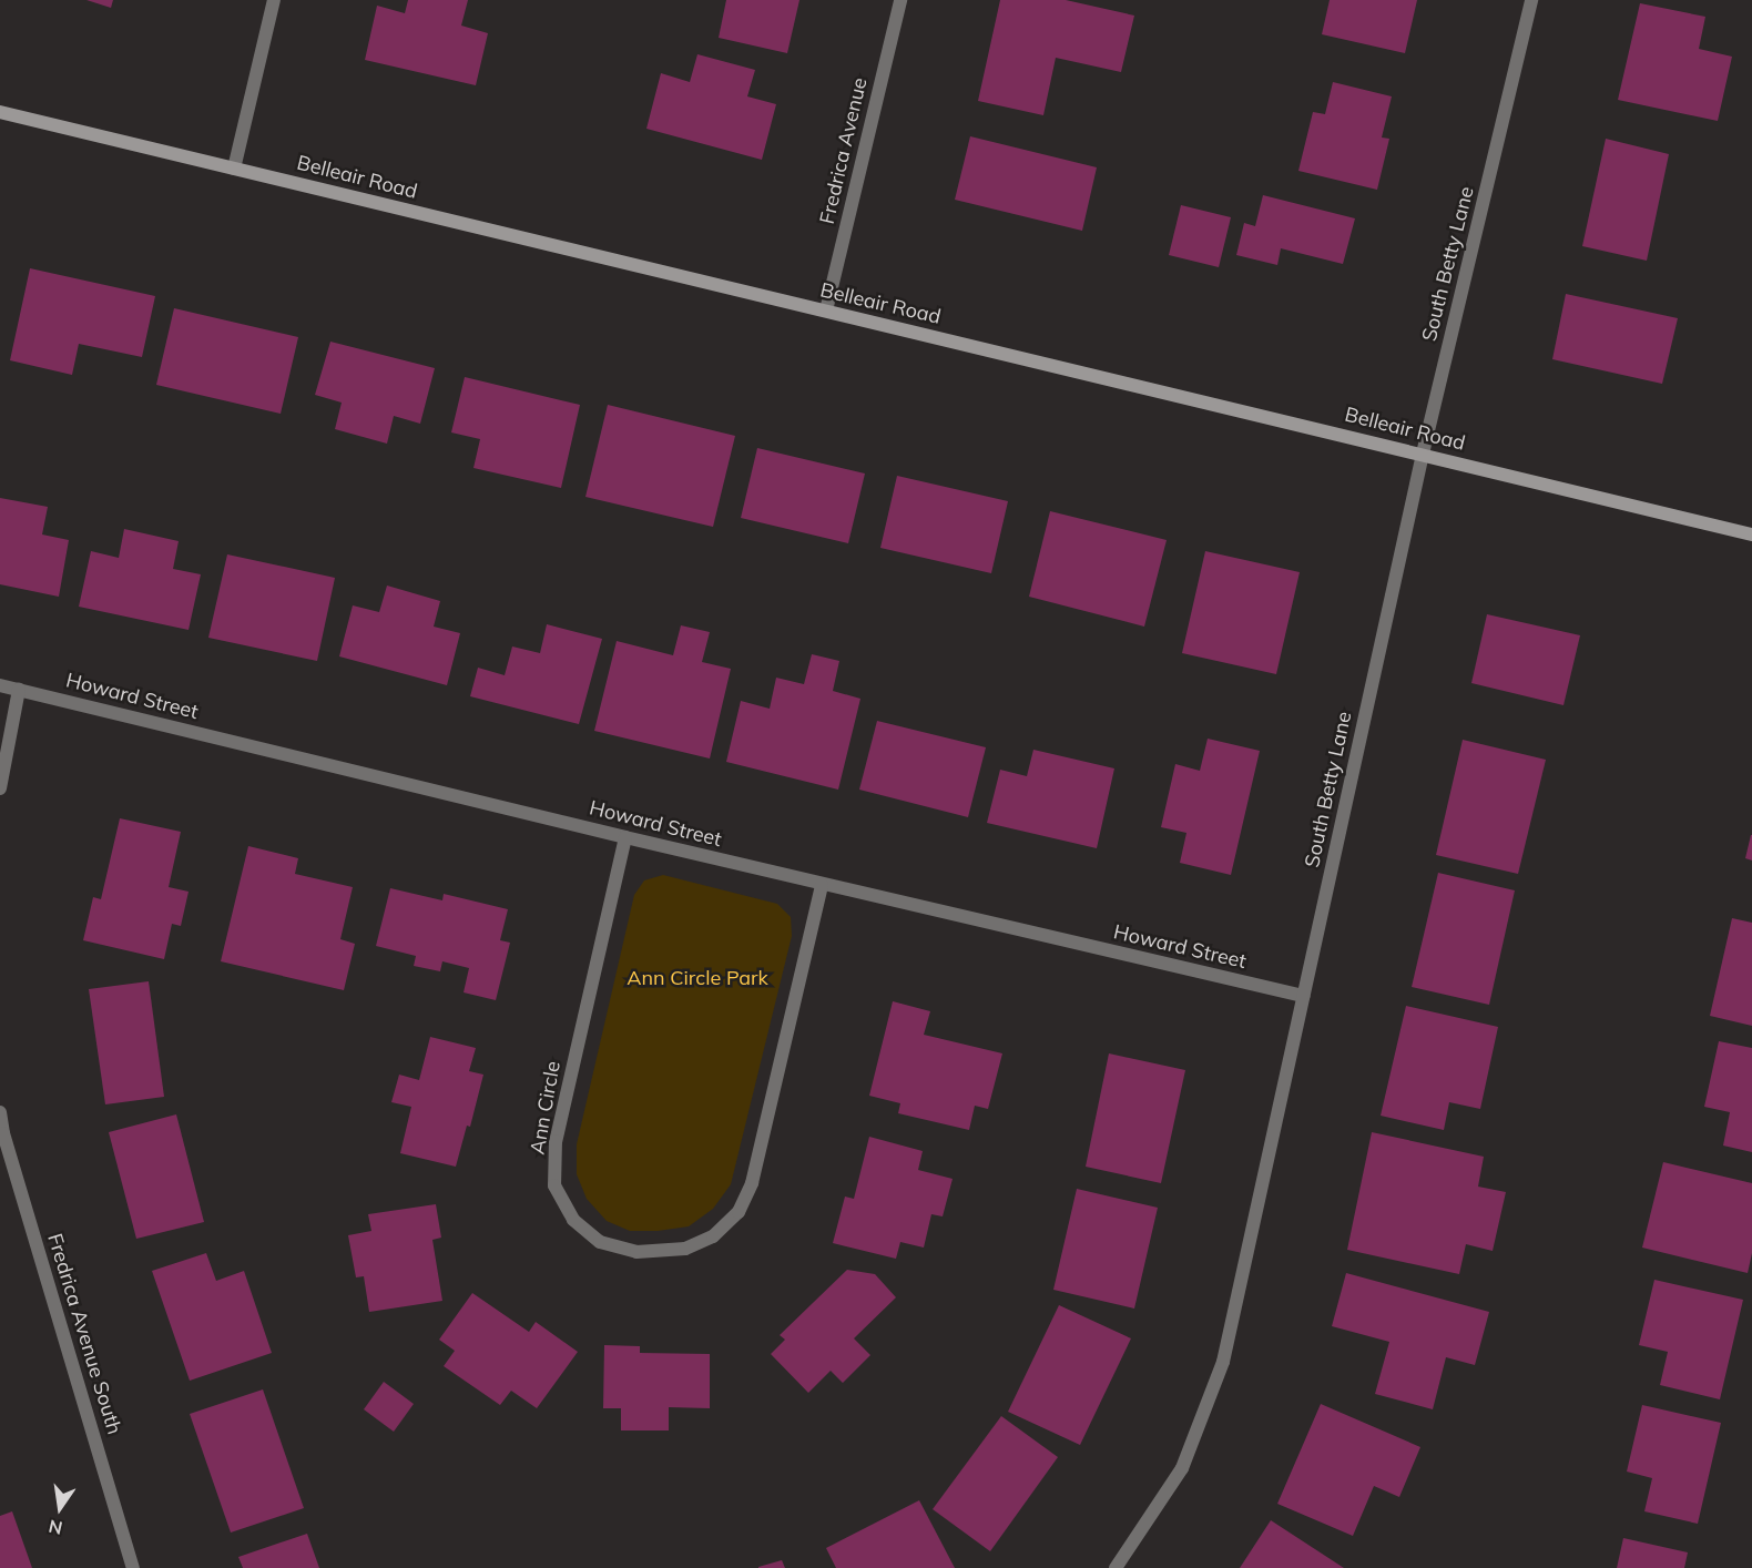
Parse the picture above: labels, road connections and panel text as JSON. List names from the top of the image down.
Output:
{
  "streets": {
    "main road": ["Belleair Road"],
    "street": [
      "Fredrica Avenue",
      "South Betty Lane",
      "Howard Street",
      "Ann Circle",
      "Fredrica Avenue South"
    ]
  },
  "crossings": [
    ["Fredrica Avenue", "Belleair Road"],
    ["Belleair Road", "South Betty Lane"],
    ["South Betty Lane", "Howard Street"],
    ["Howard Street", "Ann Circle"]
  ],
  "parks": ["Ann Circle Park"],
  "north": "bottom"
}
